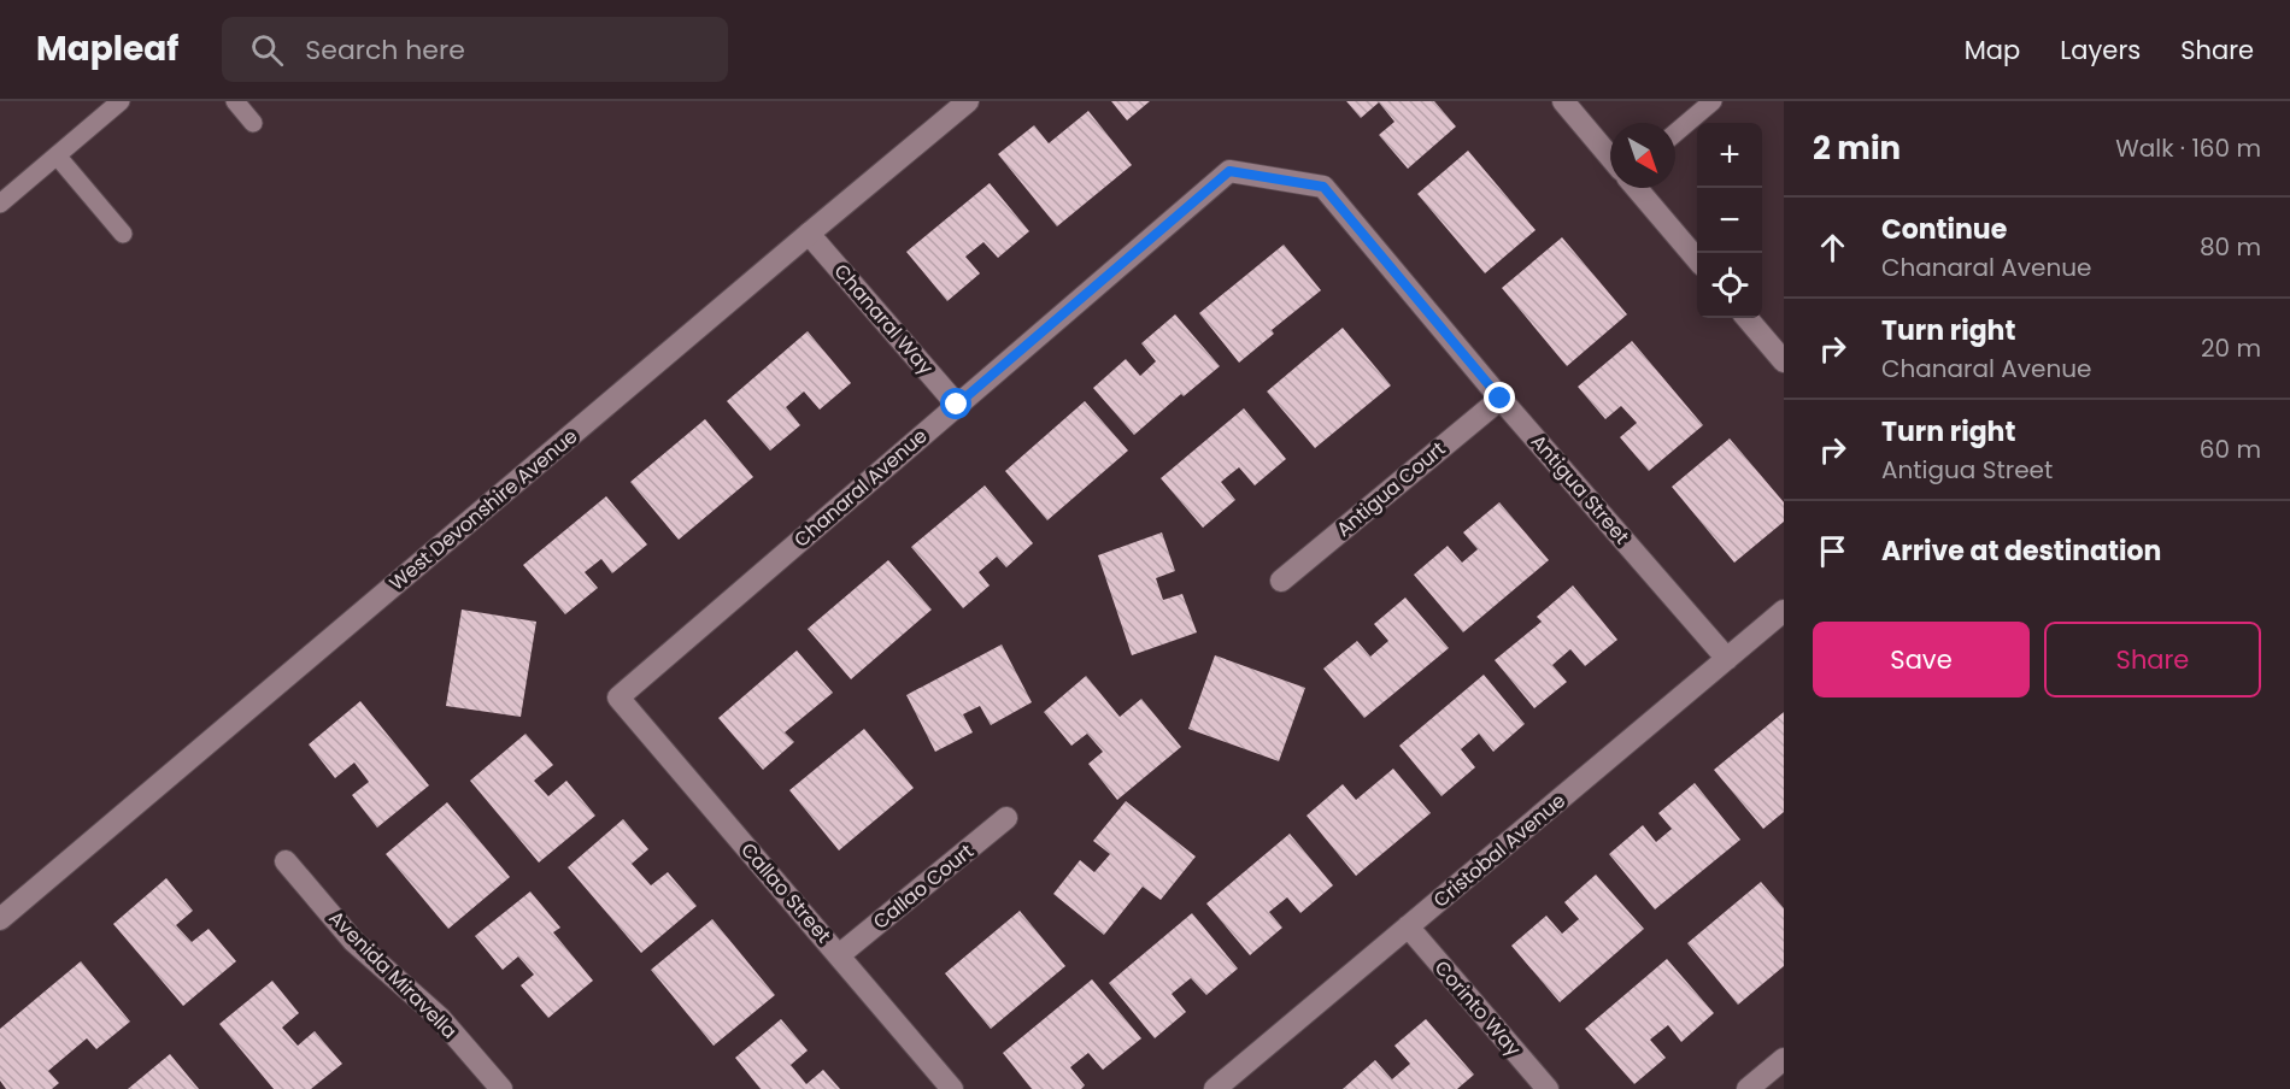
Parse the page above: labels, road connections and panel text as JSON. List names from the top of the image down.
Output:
{
  "streets": {
    "street": [
      "Chanaral Way",
      "Chanaral Avenue",
      "Antigua Court",
      "Antigua Street",
      "West Devonshire Avenue",
      "Cristobal Avenue",
      "Callao Court",
      "Callao Street",
      "Avenida Miravella",
      "Corinto Way"
    ]
  },
  "crossings": [
    ["Chanaral Way", "Chanaral Avenue"],
    ["Chanaral Way", "West Devonshire Avenue"],
    ["Chanaral Avenue", "Antigua Street"],
    ["Chanaral Avenue", "Callao Street"],
    ["Antigua Court", "Antigua Street"],
    ["Antigua Street", "Cristobal Avenue"],
    ["Cristobal Avenue", "Corinto Way"],
    ["Callao Court", "Callao Street"]
  ],
  "north": "bottom right",
  "page": {
    "header": "Mapleaf",
    "search": "Search here",
    "nav": ["Map", "Layers", "Share"],
    "heading": ["2 min", "Walk · 160 m"],
    "map_buttons": ["+", "−"],
    "list": [
      ["Continue", "Chanaral Avenue", "80 m"],
      ["Turn right", "Chanaral Avenue", "20 m"],
      ["Turn right", "Antigua Street", "60 m"],
      "Arrive at destination"
    ],
    "buttons": ["Save", "Share"]
  }
}
